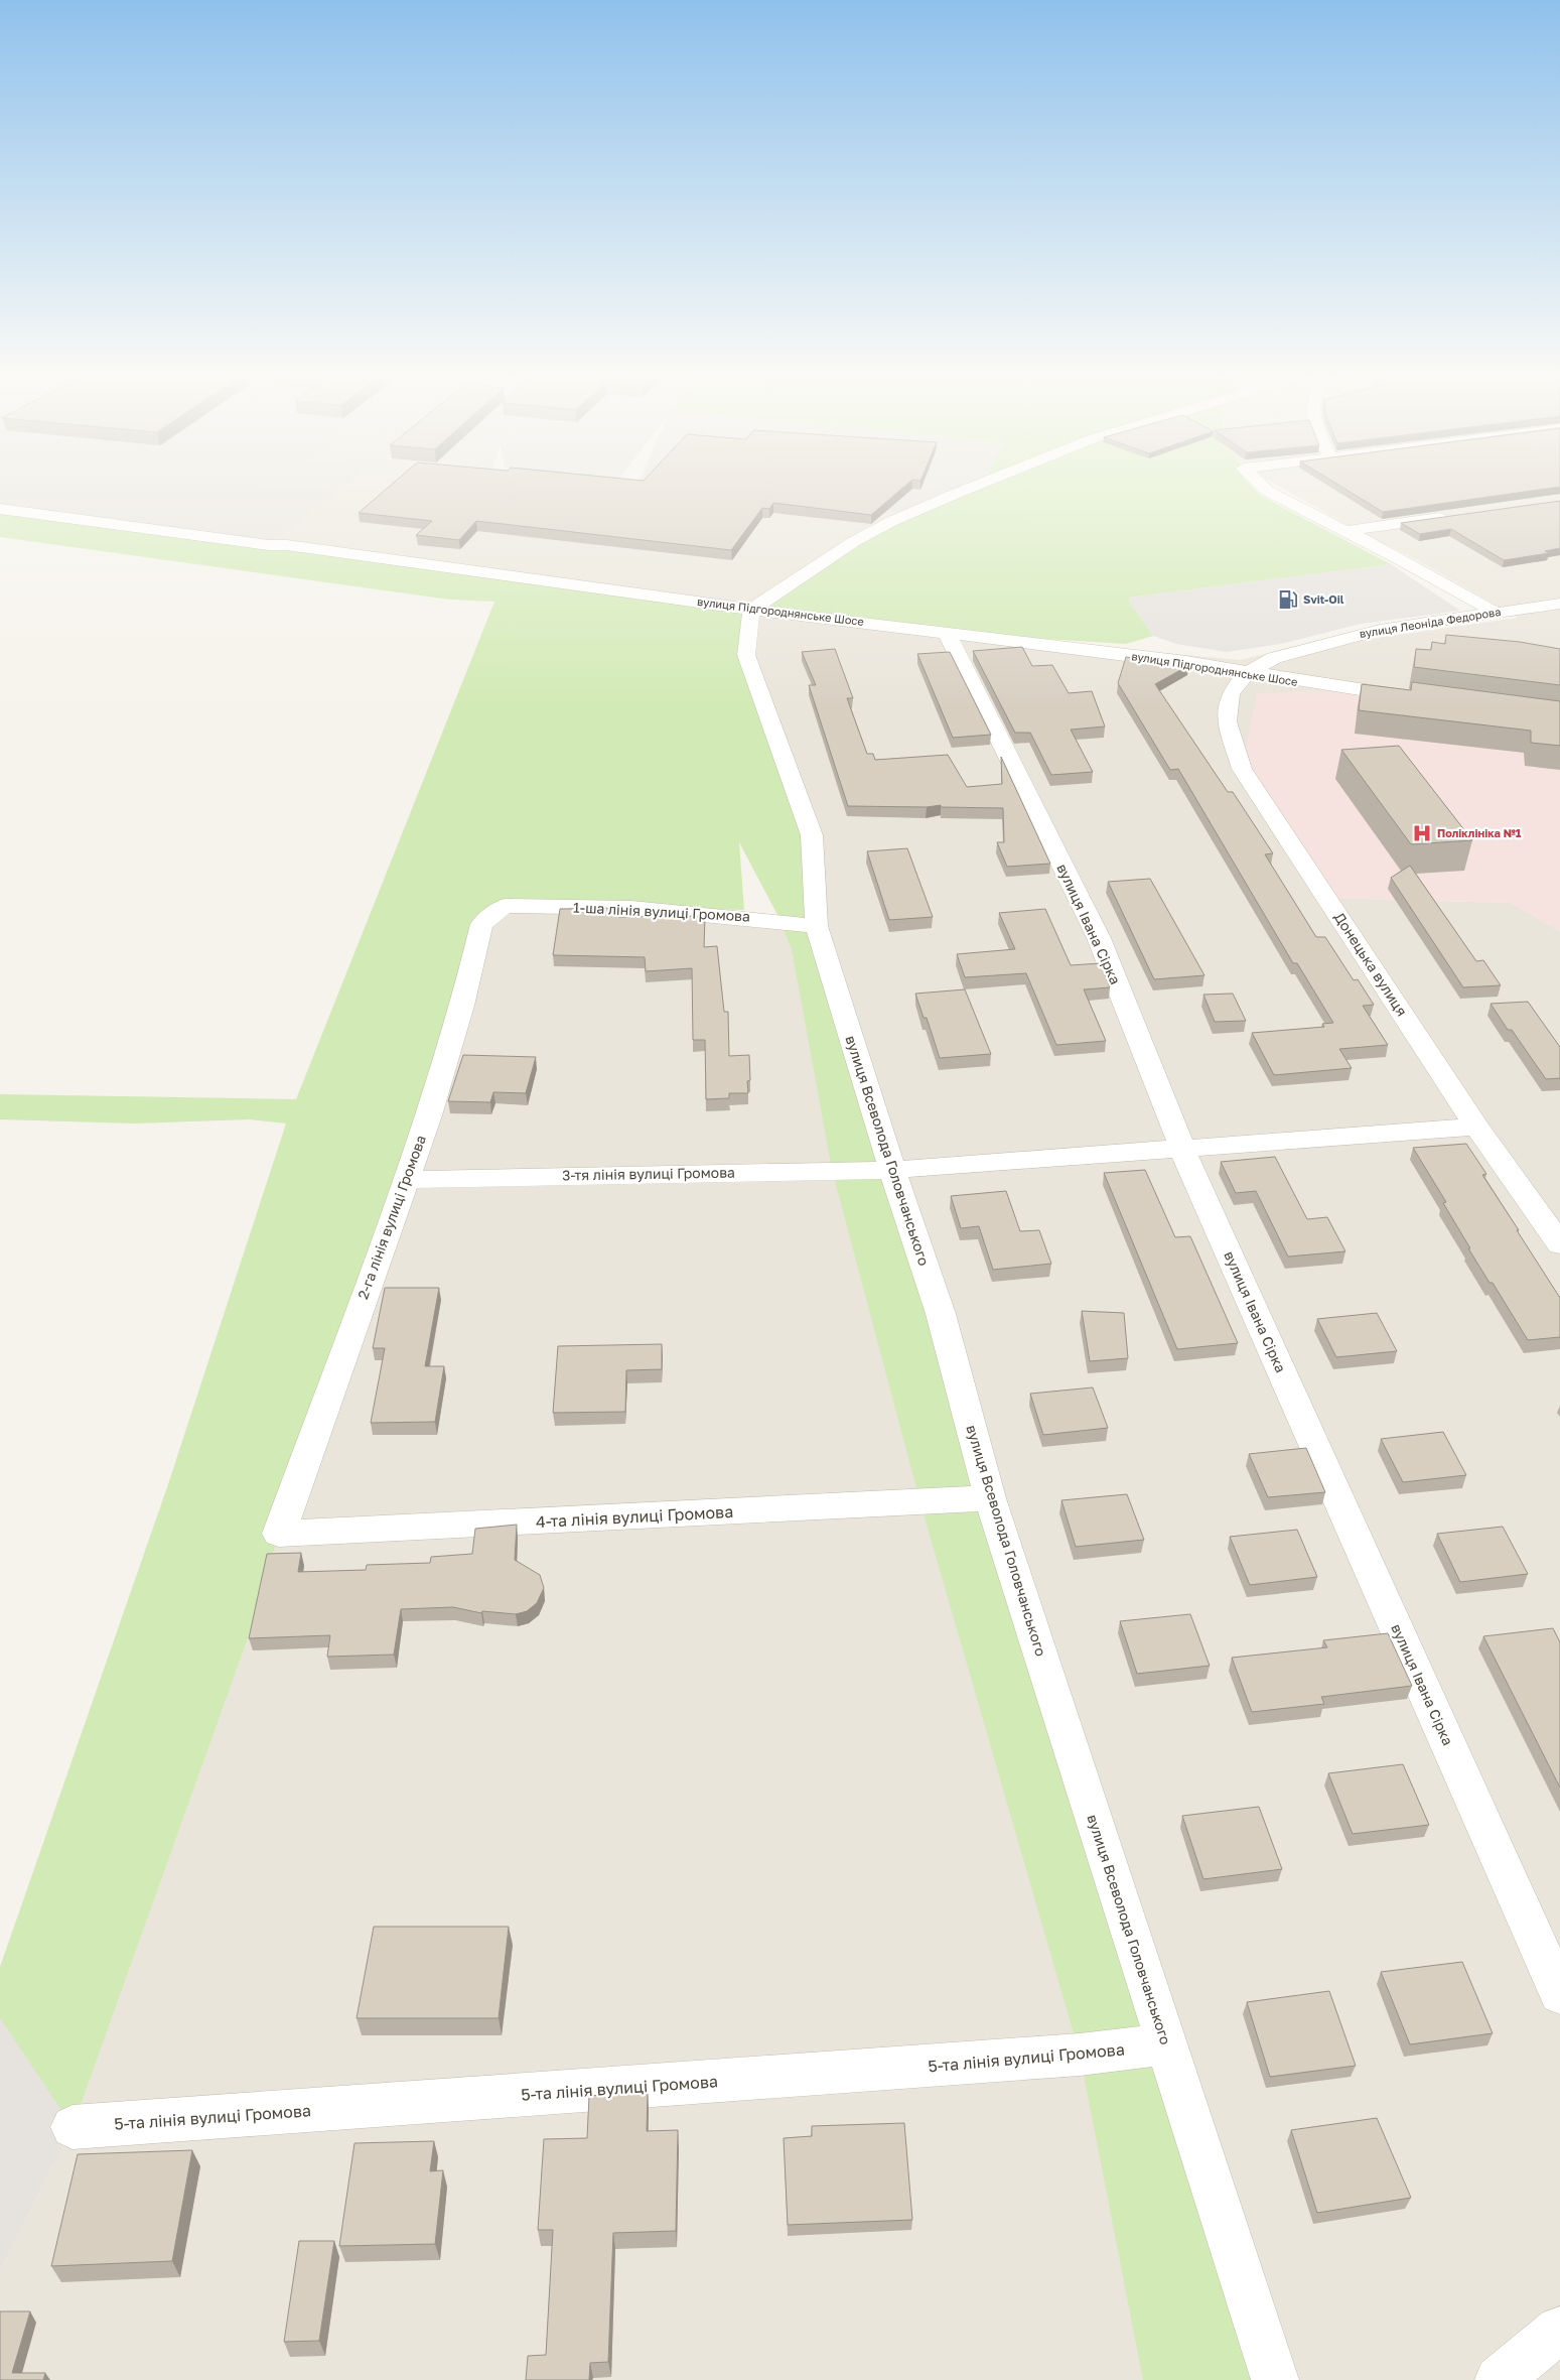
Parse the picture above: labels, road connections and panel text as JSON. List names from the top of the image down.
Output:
{
  "streets": {
    "street": [
      "вулиця Підгороднянське Шосе",
      "вулиця Леоніда Федорова",
      "1-ша лінія вулиці Громова",
      "вулиця Івана Сірка",
      "Донецька вулиця",
      "вулиця Всеволода Головчанського",
      "3-тя лінія вулиці Громова",
      "2-га лінія вулиці Громова",
      "4-та лінія вулиці Громова",
      "5-та лінія вулиці Громова"
    ]
  },
  "crossings": [
    ["вулиця Підгороднянське Шосе", "вулиця Леоніда Федорова"],
    ["вулиця Підгороднянське Шосе", "вулиця Івана Сірка"],
    ["вулиця Підгороднянське Шосе", "Донецька вулиця"],
    ["вулиця Підгороднянське Шосе", "вулиця Всеволода Головчанського"],
    ["вулиця Леоніда Федорова", "Донецька вулиця"],
    ["1-ша лінія вулиці Громова", "вулиця Всеволода Головчанського"],
    ["1-ша лінія вулиці Громова", "2-га лінія вулиці Громова"],
    ["вулиця Івана Сірка", "3-тя лінія вулиці Громова"],
    ["Донецька вулиця", "3-тя лінія вулиці Громова"],
    ["вулиця Всеволода Головчанського", "3-тя лінія вулиці Громова"],
    ["вулиця Всеволода Головчанського", "4-та лінія вулиці Громова"],
    ["вулиця Всеволода Головчанського", "5-та лінія вулиці Громова"],
    ["3-тя лінія вулиці Громова", "2-га лінія вулиці Громова"],
    ["2-га лінія вулиці Громова", "4-та лінія вулиці Громова"]
  ],
  "places": {
    "fuel station": ["Svit-Oil"],
    "hospital": ["Поліклініка №1"]
  }
}
